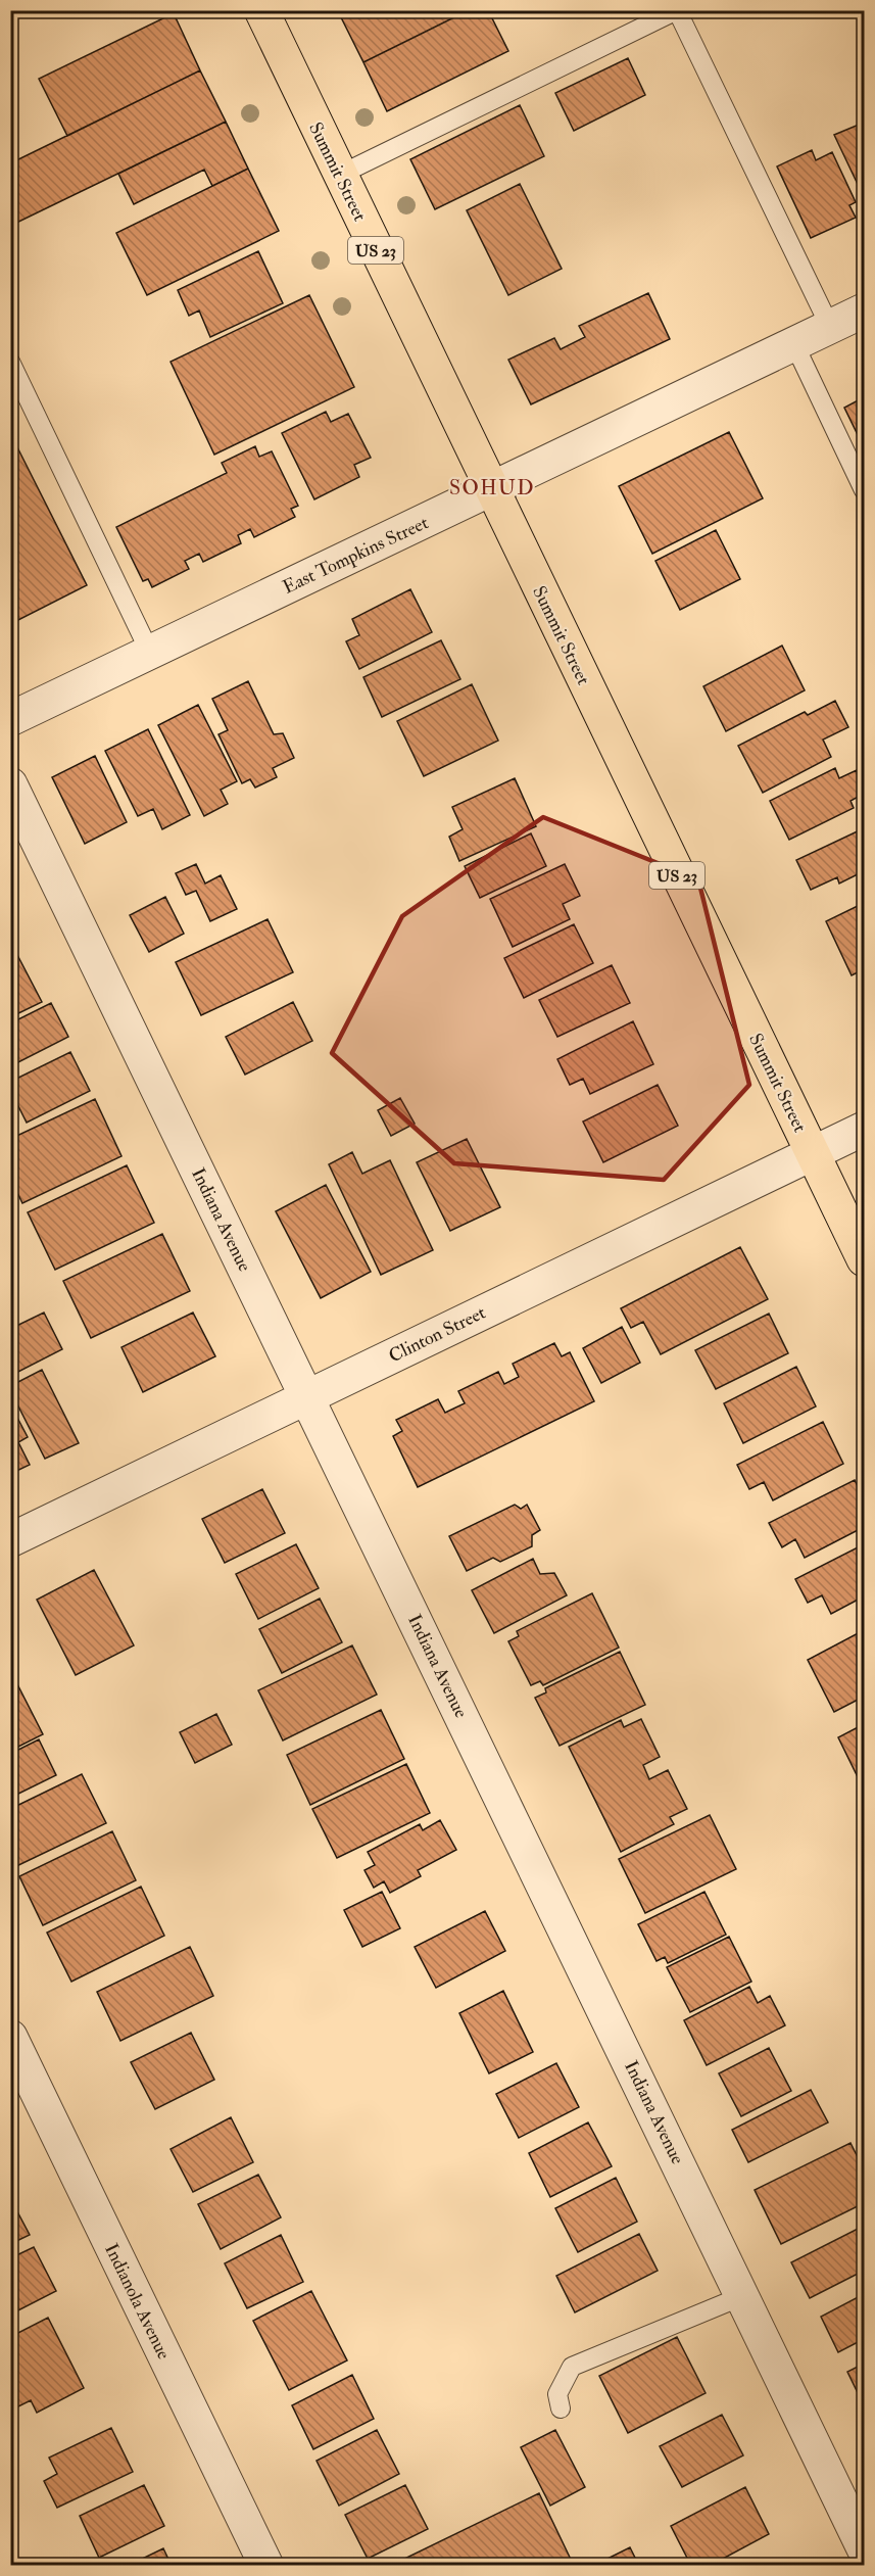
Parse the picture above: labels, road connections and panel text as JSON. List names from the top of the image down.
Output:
{
  "streets": {
    "main road": ["Summit Street", "US 23"],
    "street": [
      "East Tompkins Street",
      "Indiana Avenue",
      "Clinton Street",
      "Indianola Avenue"
    ]
  },
  "crossings": [
    ["Summit Street", "East Tompkins Street"],
    ["Summit Street", "Clinton Street"],
    ["Indiana Avenue", "Clinton Street"]
  ],
  "districts": ["SOHUD"]
}
